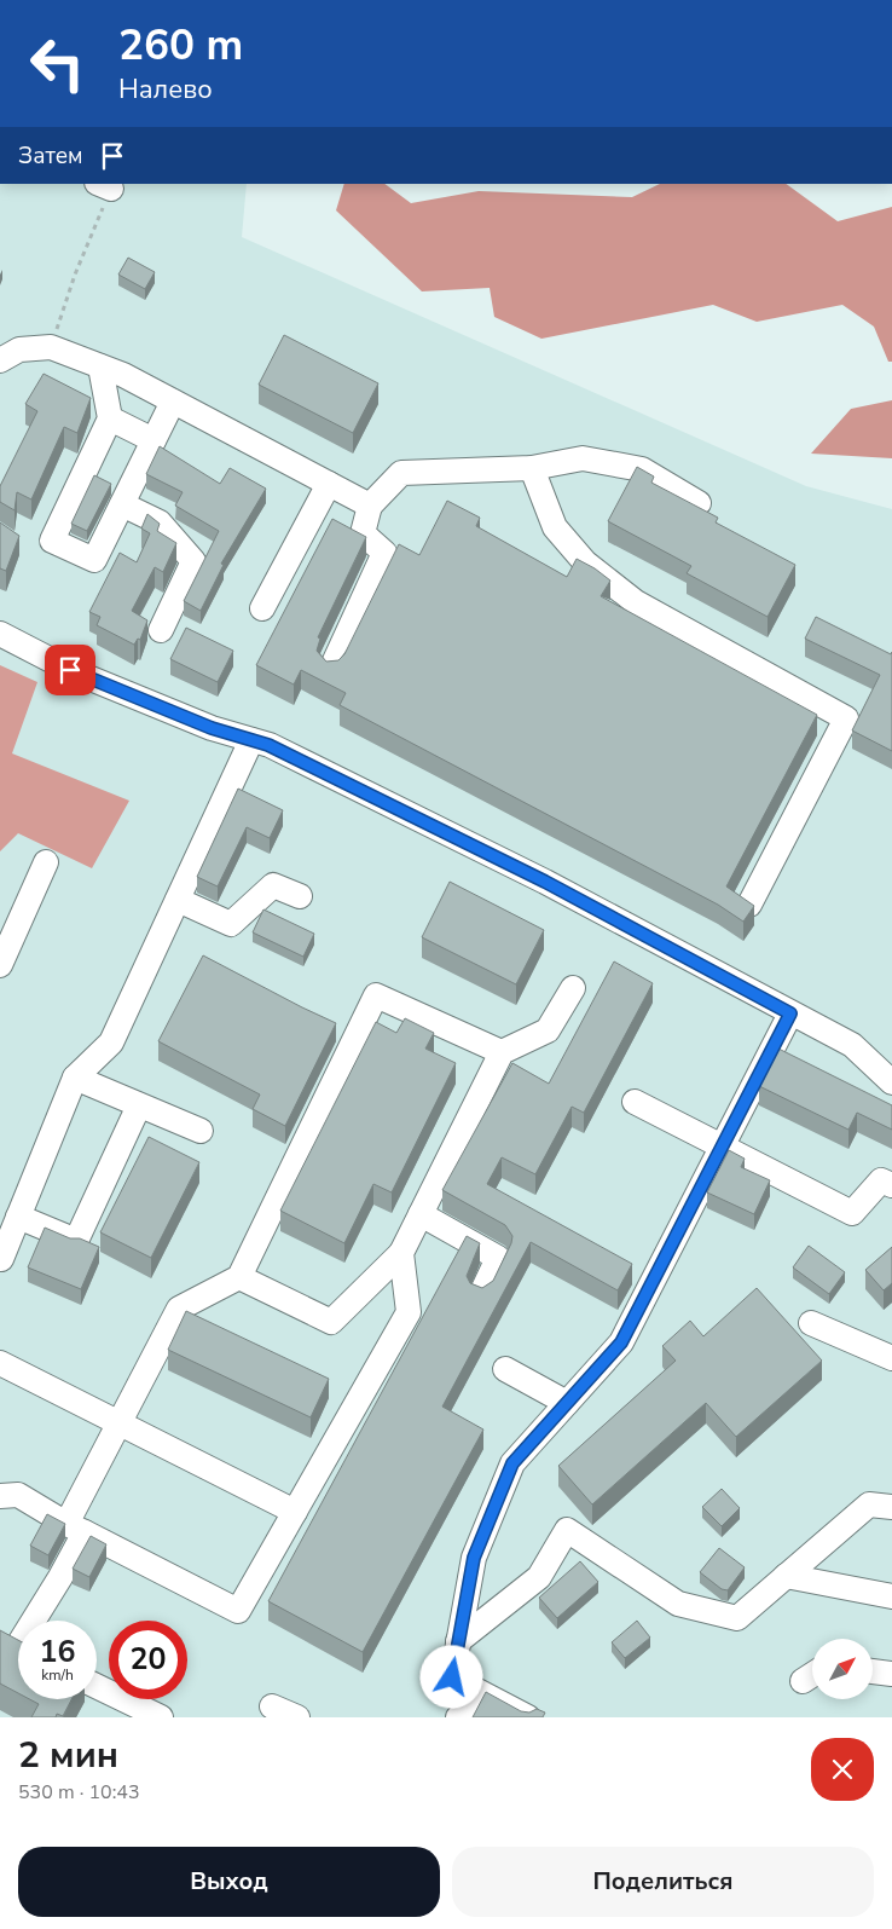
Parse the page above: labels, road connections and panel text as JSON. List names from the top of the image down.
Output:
{
  "north": "top right",
  "page": {
    "turn": ["260 m", "Налево"],
    "then": "Затем",
    "speed": "16 km/h",
    "limit": "20",
    "heading": ["2 мин", "530 m · 10:43"],
    "buttons": ["Выход", "Поделиться"]
  }
}
